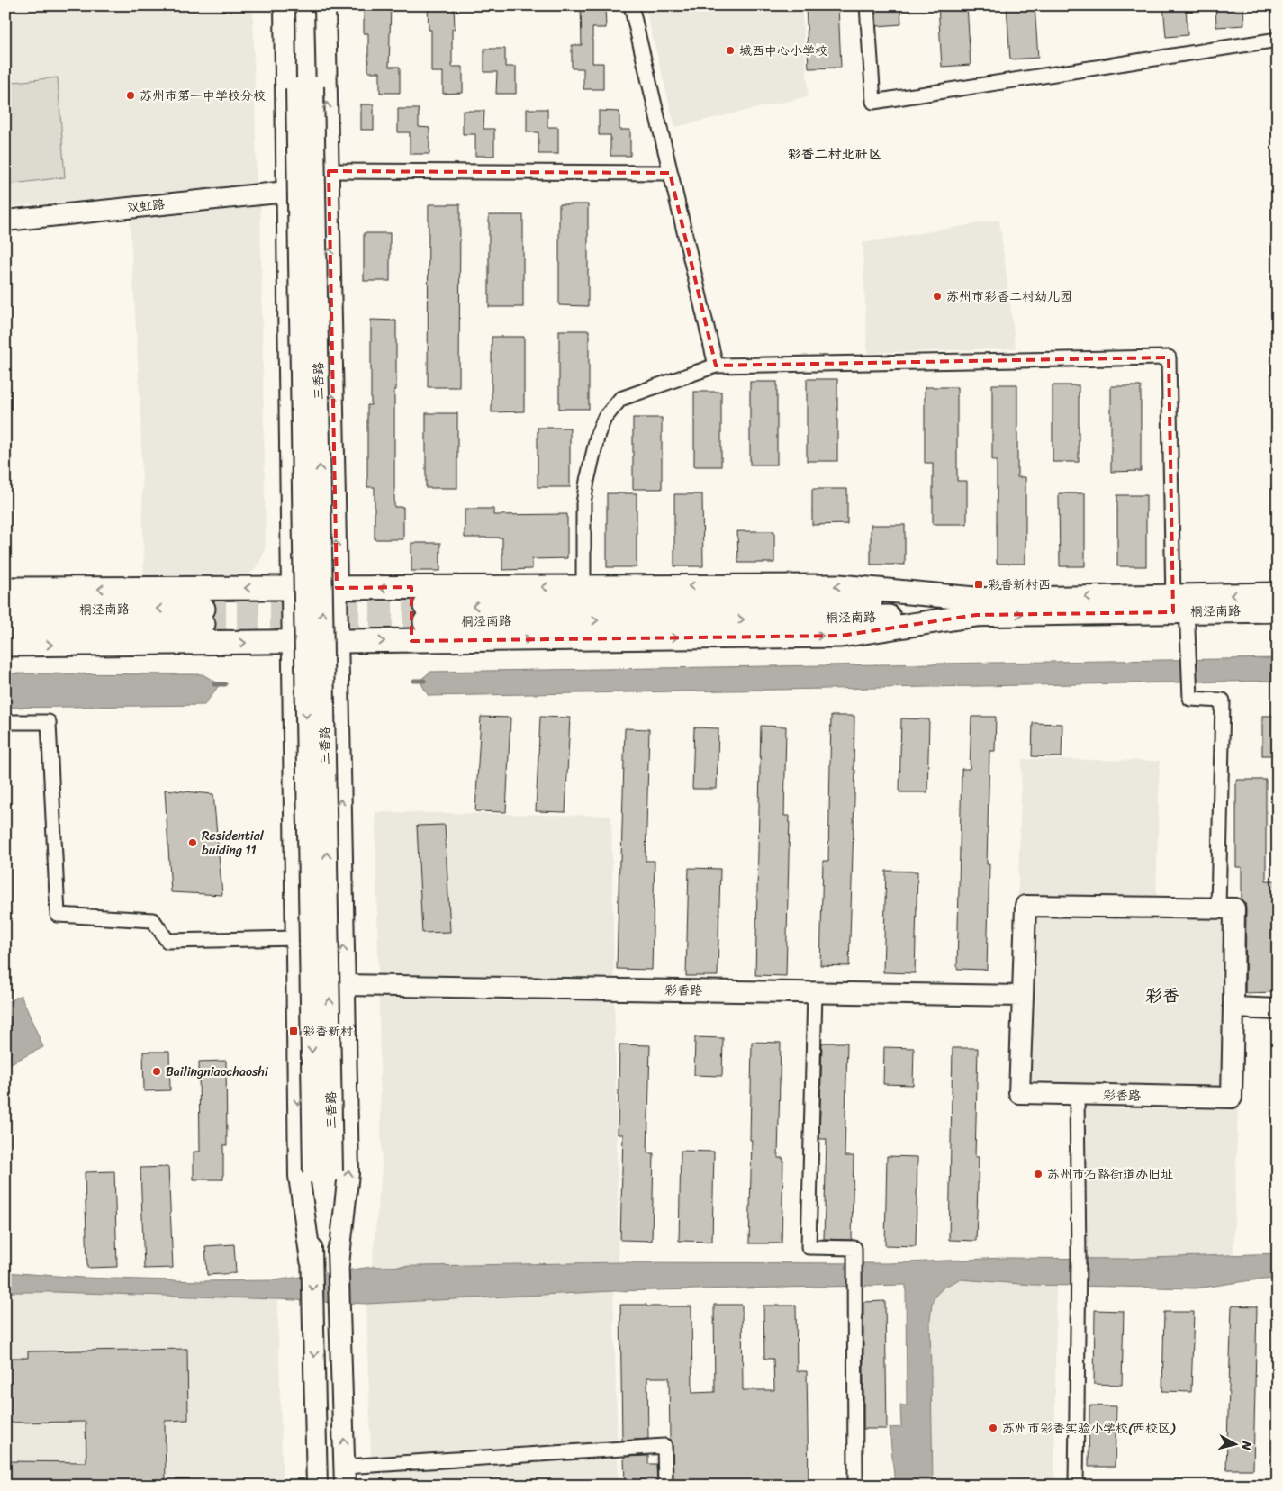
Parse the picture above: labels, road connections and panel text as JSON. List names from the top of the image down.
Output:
{
  "streets": {
    "main road": [
      "双虹路",
      "三香路",
      "桐泾南路",
      "彩香路"
    ]
  },
  "districts": ["彩香二村北社区", "彩香"],
  "places": {
    "other": [
      "城西中心小学校",
      "苏州市第一中学校分校",
      "苏州市彩香二村幼儿园",
      "Residential buiding 11",
      "Bailingniaochaoshi",
      "苏州市石路街道办旧址",
      "苏州市彩香实验小学校(西校区)"
    ],
    "transit": ["彩香新村西", "彩香新村"]
  },
  "north": "right"
}
